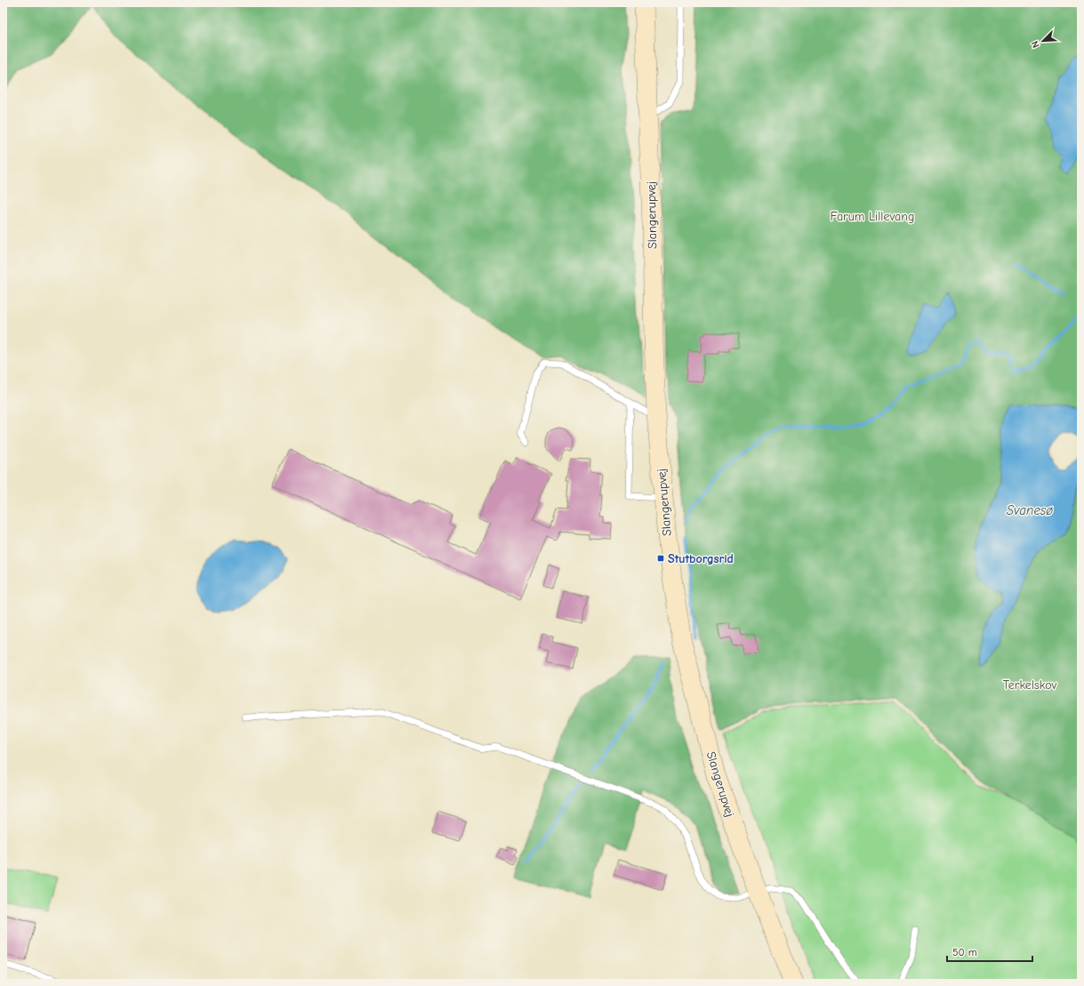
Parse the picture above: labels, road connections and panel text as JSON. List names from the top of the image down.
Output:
{
  "streets": {
    "main road": ["Slangerupvej"]
  },
  "water": ["Svanesø"],
  "parks": ["Farum Lillevang", "Terkelskov"],
  "places": {
    "transit": ["Stutborgsrid"]
  },
  "scale_bar": "50 m",
  "north": "bottom left"
}
